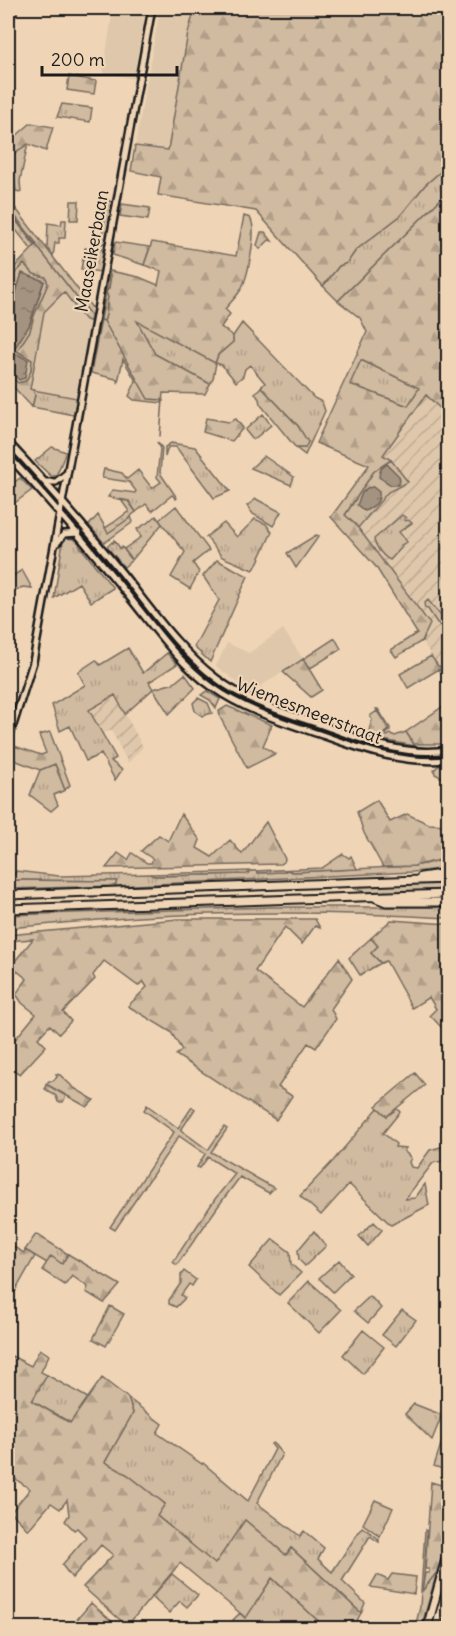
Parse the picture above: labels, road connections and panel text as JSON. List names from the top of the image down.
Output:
{
  "streets": {
    "main road": ["Maaseikerbaan", "Wiemesmeerstraat"]
  },
  "crossings": [
    ["Maaseikerbaan", "Wiemesmeerstraat"]
  ],
  "scale_bar": "200 m"
}
